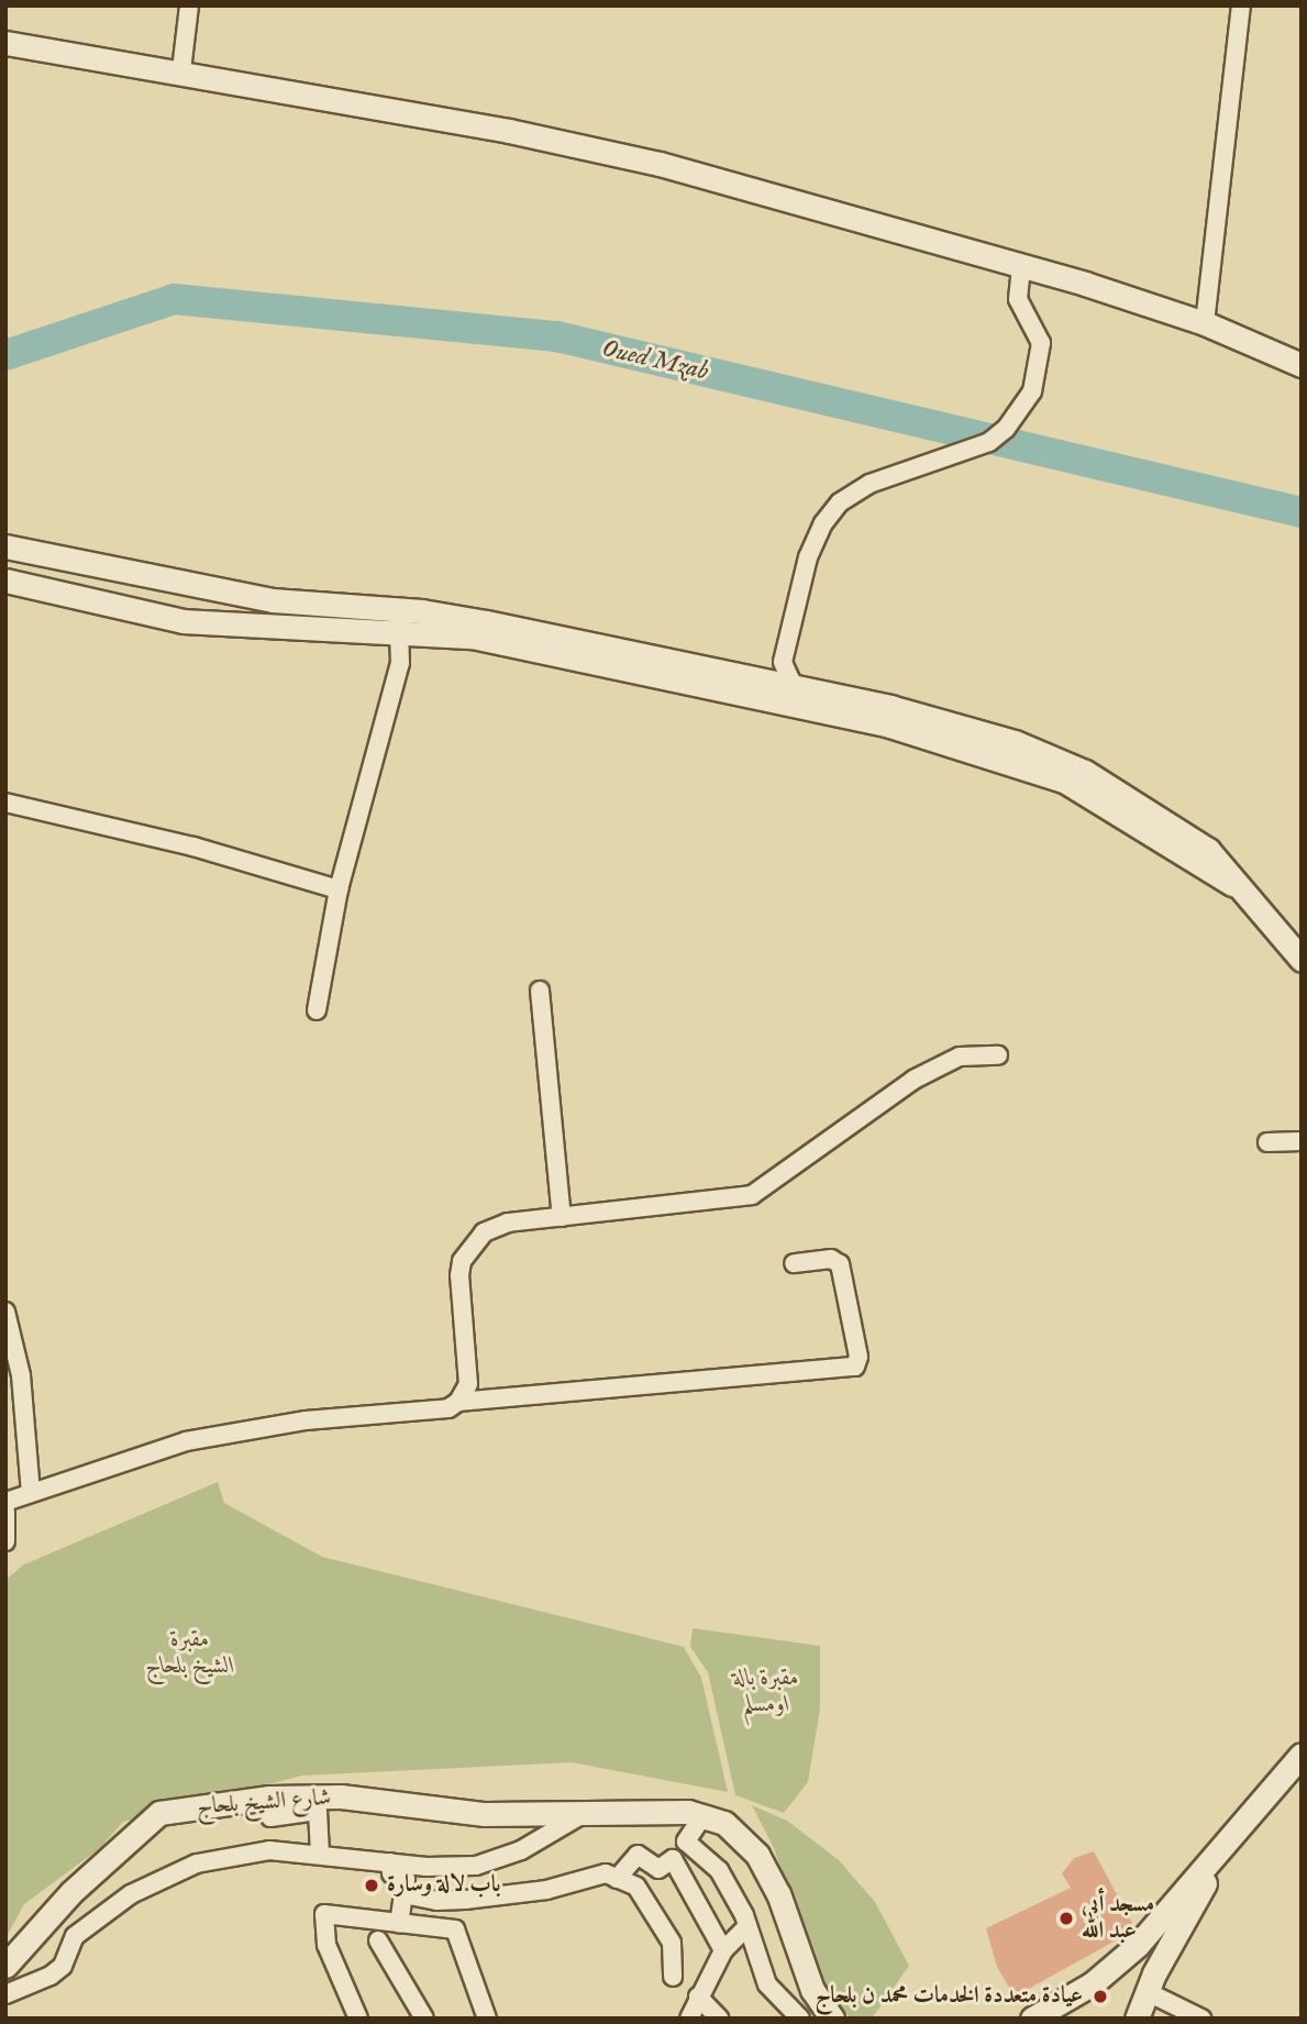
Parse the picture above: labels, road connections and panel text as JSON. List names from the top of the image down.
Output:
{
  "streets": {
    "main road": ["شارع الشيخ بلحاج"]
  },
  "water": ["Oued Mzab"],
  "parks": ["مقبرة الشيخ بلحاج", "مقبرة بالة اومسلم"],
  "places": ["باب لالة وسارة", "مسجد أبي عبد الله", "عيادة متعددة الخدمات محمد ن بلحاج"]
}
